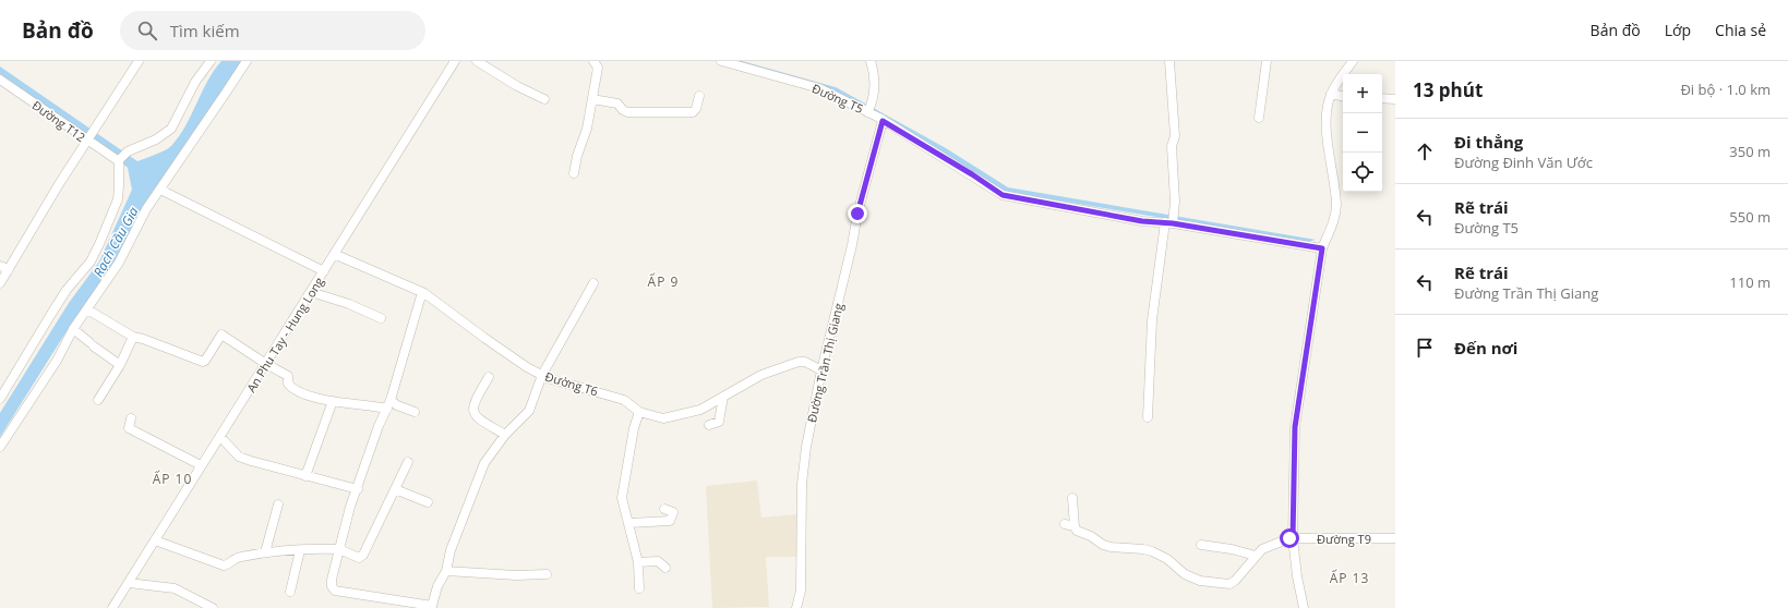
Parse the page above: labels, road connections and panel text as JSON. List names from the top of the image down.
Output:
{
  "streets": {
    "street": [
      "Đường T5",
      "Đường T12",
      "An Phu Tay - Hung Long",
      "Đường Trần Thị Giang",
      "Đường T6",
      "Đường T9"
    ]
  },
  "crossings": [
    ["Đường T5", "Đường Trần Thị Giang"],
    ["An Phu Tay - Hung Long", "Đường T6"],
    ["Đường Trần Thị Giang", "Đường T6"]
  ],
  "districts": ["ẤP 9", "ẤP 10", "ẤP 13"],
  "water": ["Rạch Cầu Gia"],
  "page": {
    "header": "Bản đồ",
    "search": "Tìm kiếm",
    "nav": ["Bản đồ", "Lớp", "Chia sẻ"],
    "heading": ["13 phút", "Đi bộ · 1.0 km"],
    "map_buttons": ["+", "−"],
    "list": [
      ["Đi thẳng", "Đường Đinh Văn Ước", "350 m"],
      ["Rẽ trái", "Đường T5", "550 m"],
      ["Rẽ trái", "Đường Trần Thị Giang", "110 m"],
      "Đến nơi"
    ]
  }
}
